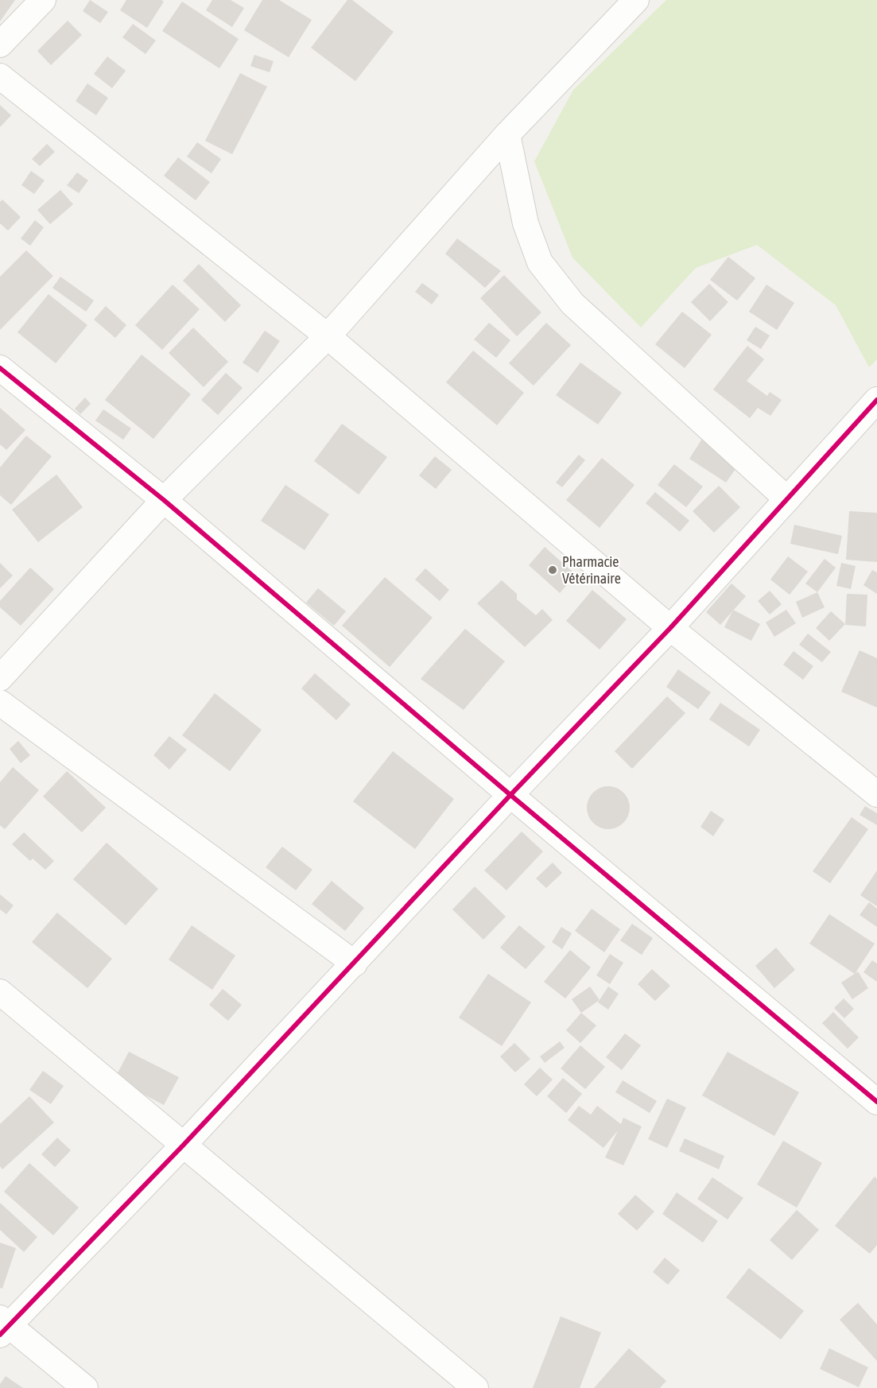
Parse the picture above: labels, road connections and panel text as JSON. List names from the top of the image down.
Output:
{
  "places": ["Pharmacie Vétérinaire"]
}
